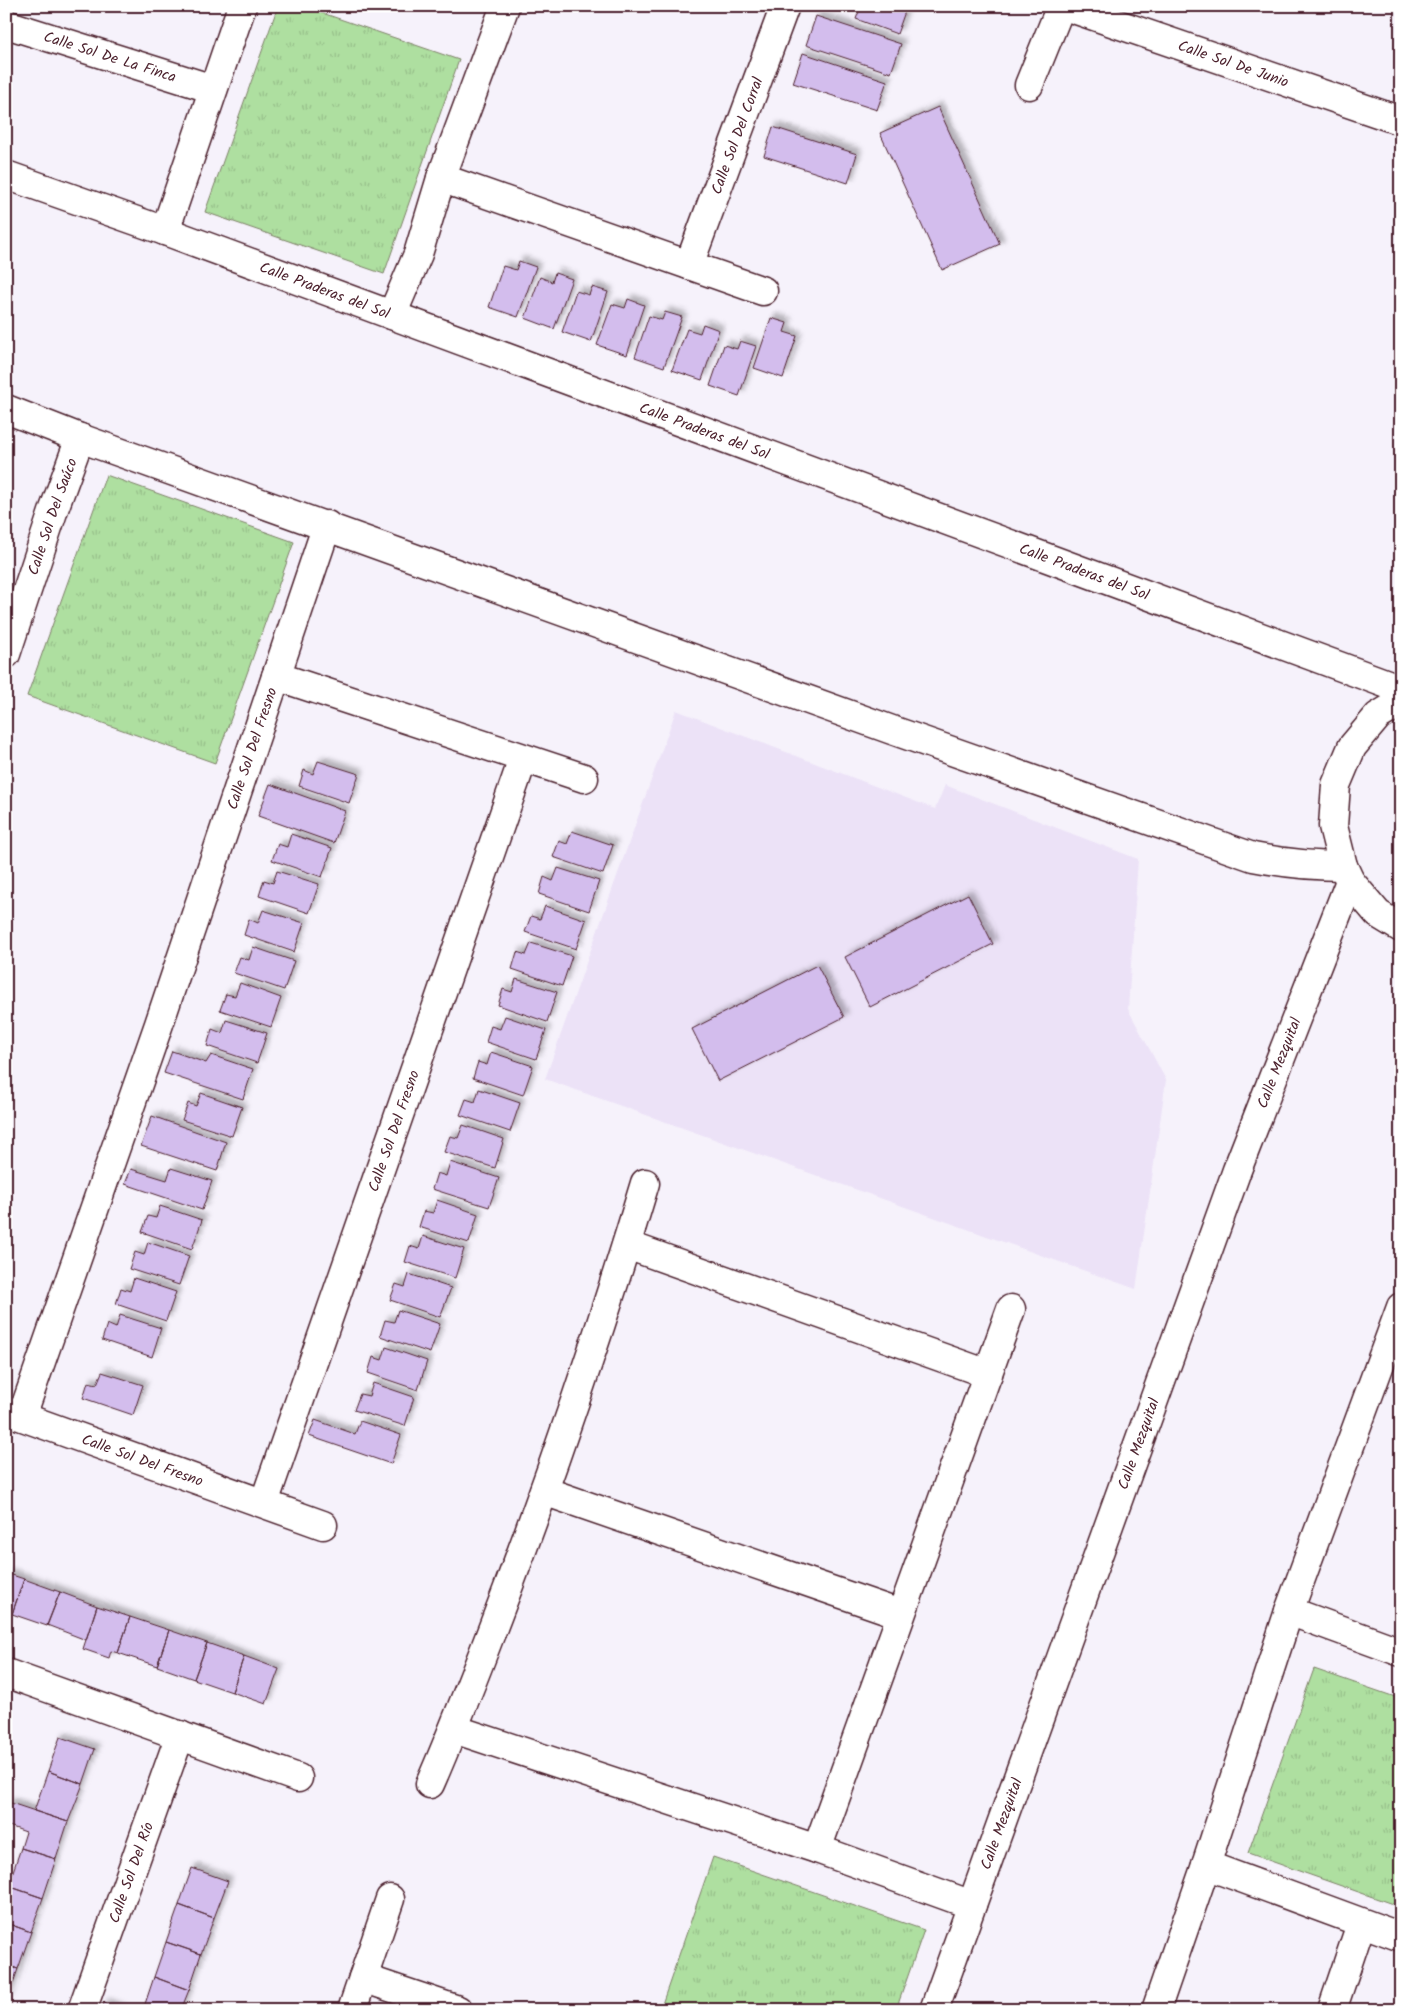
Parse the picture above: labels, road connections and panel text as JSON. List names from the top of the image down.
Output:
{
  "streets": {
    "street": [
      "Calle Sol De La Finca",
      "Calle Sol De Junio",
      "Calle Sol Del Corral",
      "Calle Praderas del Sol",
      "Calle Sol Del Saúco",
      "Calle Sol Del Fresno",
      "Calle Mezquital",
      "Calle Sol Del Río"
    ]
  }
}
